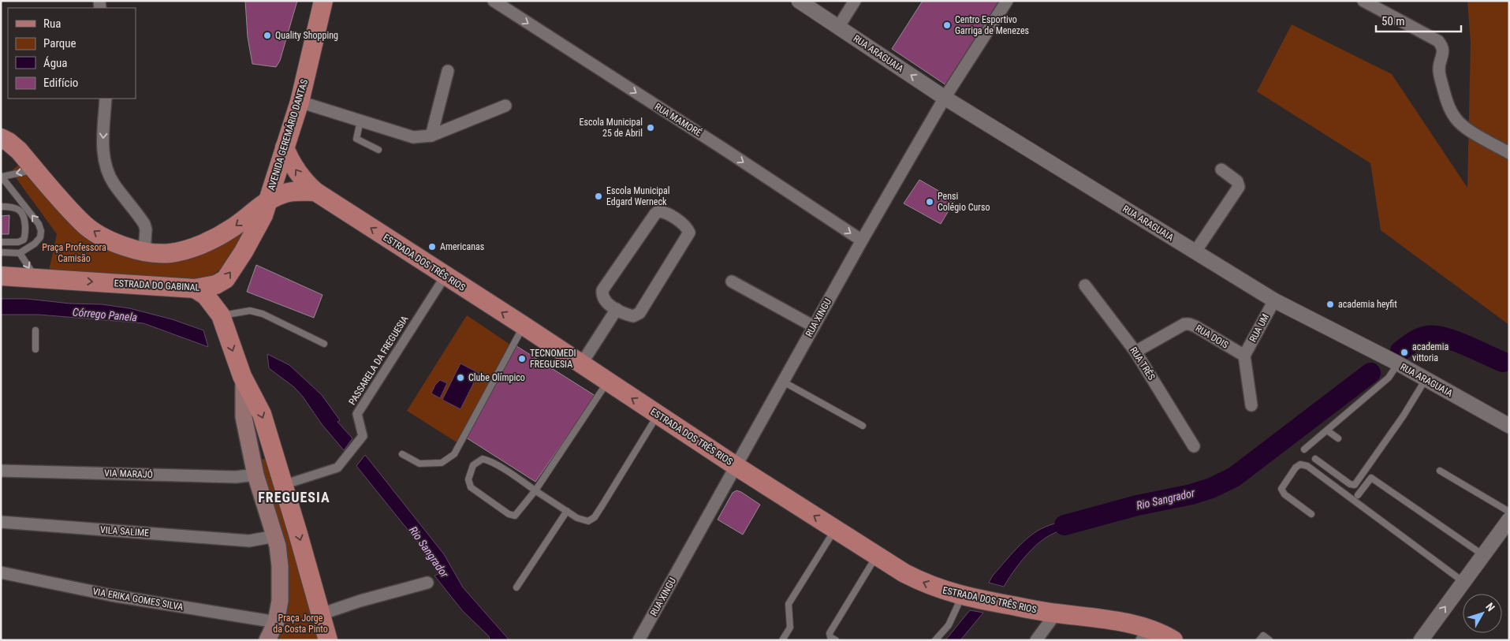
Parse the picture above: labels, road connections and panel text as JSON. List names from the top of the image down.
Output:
{
  "streets": {
    "main road": ["AVENIDA GEREMÁRIO DANTAS", "ESTRADA DOS TRÊS RIOS", "ESTRADA DO GABINAL"],
    "street": [
      "RUA ARAGUAIA",
      "RUA MAMORÉ",
      "RUA XINGU",
      "RUA UM",
      "RUA DOIS",
      "PASSARELA DA FREGUESIA",
      "RUA TRÊS",
      "VIA MARAJÓ",
      "VILA SALIME",
      "VIA ERIKA GOMES SILVA"
    ]
  },
  "crossings": [
    ["RUA ARAGUAIA", "RUA XINGU"],
    ["RUA ARAGUAIA", "RUA UM"],
    ["RUA MAMORÉ", "RUA XINGU"],
    ["AVENIDA GEREMÁRIO DANTAS", "ESTRADA DOS TRÊS RIOS"],
    ["AVENIDA GEREMÁRIO DANTAS", "ESTRADA DO GABINAL"],
    ["ESTRADA DOS TRÊS RIOS", "RUA XINGU"],
    ["ESTRADA DOS TRÊS RIOS", "PASSARELA DA FREGUESIA"],
    ["RUA UM", "RUA DOIS"],
    ["RUA DOIS", "RUA TRÊS"]
  ],
  "one_way": ["RUA MAMORÉ", "ESTRADA DOS TRÊS RIOS"],
  "districts": ["FREGUESIA"],
  "water": ["Córrego Panela", "Rio Sangrador"],
  "parks": ["Praça Professora Camisão", "Praça Jorge da Costa Pinto"],
  "places": [
    "Centro Esportivo Garriga de Menezes",
    "Quality Shopping",
    "Escola Municipal 25 de Abril",
    "Escola Municipal Edgard Werneck",
    "Pensi Colégio Curso",
    "Americanas",
    "academia heyfit",
    "academia vittoria",
    "TECNOMEDI FREGUESIA",
    "Clube Olímpico"
  ],
  "legend": [
    "Rua",
    "Parque",
    "Água",
    "Edifício"
  ],
  "scale_bar": "50 m",
  "north": "top right"
}
